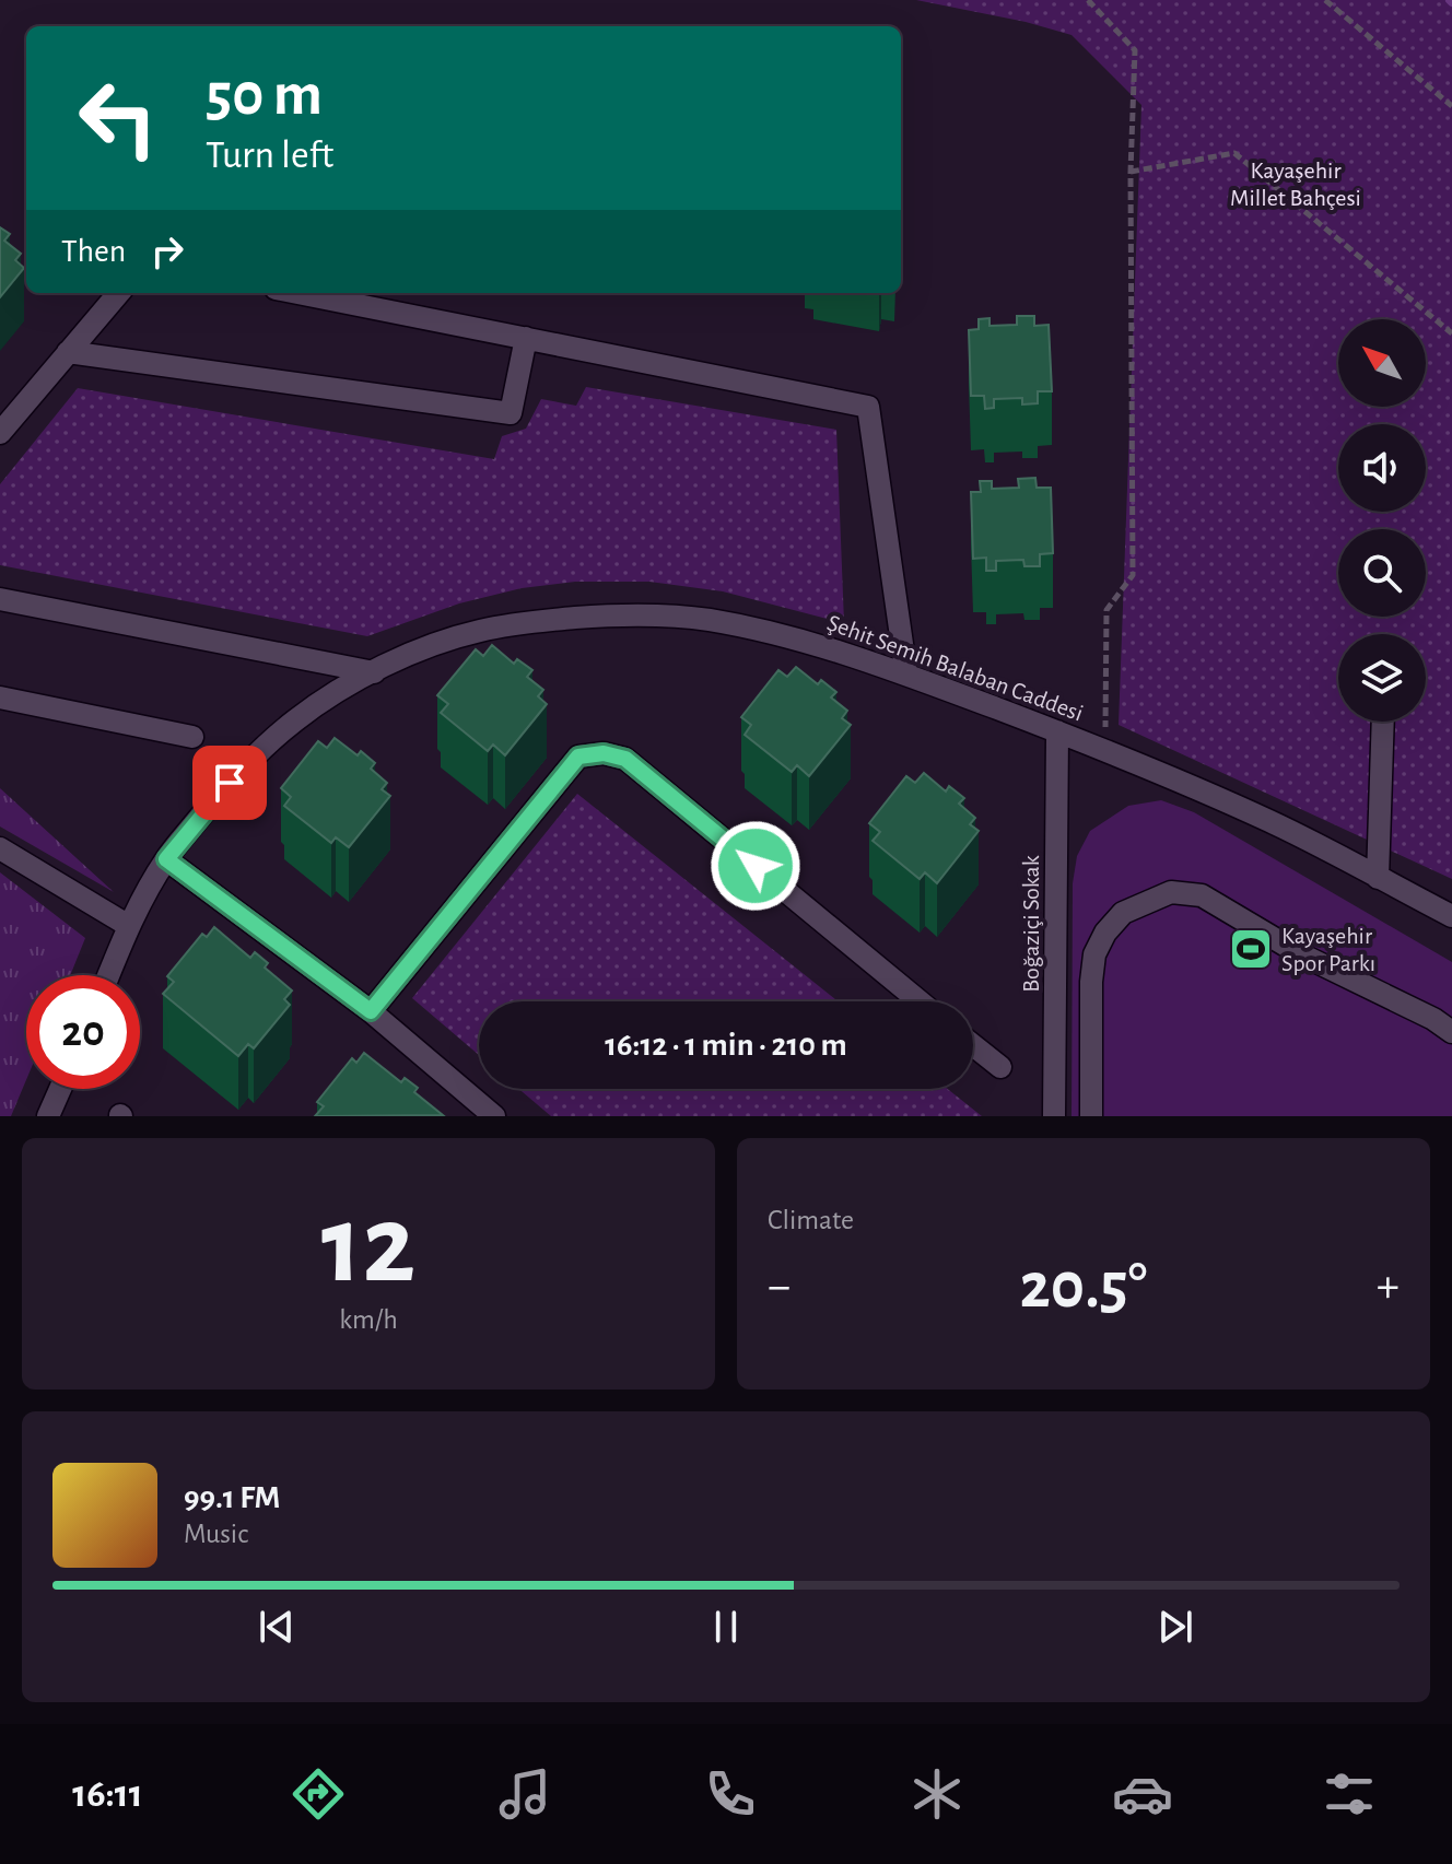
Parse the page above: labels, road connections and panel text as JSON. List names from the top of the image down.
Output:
{
  "streets": {
    "street": ["Şehit Semih Balaban Caddesi", "Boğaziçi Sokak"]
  },
  "crossings": [
    ["Şehit Semih Balaban Caddesi", "Boğaziçi Sokak"]
  ],
  "parks": ["Kayaşehir Millet Bahçesi"],
  "places": {
    "sports": ["Kayaşehir Spor Parkı"]
  },
  "north": "top left",
  "page": {
    "turn": ["50 m", "Turn left"],
    "then": "Then",
    "limit": "20",
    "trip": "16:12 · 1 min · 210 m",
    "tile": [
      ["12", "km/h"],
      "Climate"
    ],
    "heat": ["−", "20.5°", "+"],
    "song": ["99.1 FM", "Music"],
    "tabs": "16:11"
  }
}
